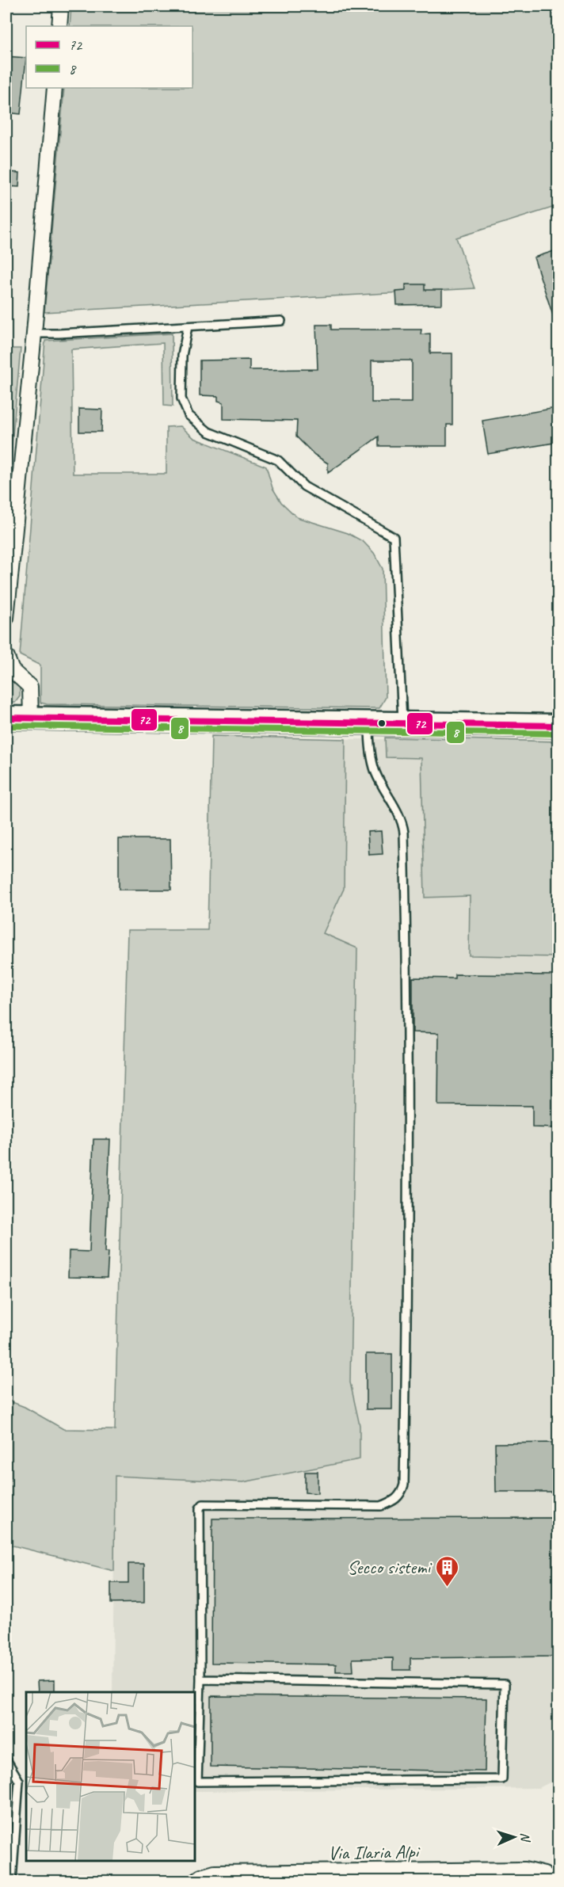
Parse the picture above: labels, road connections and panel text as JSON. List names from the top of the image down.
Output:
{
  "streets": {
    "street": ["Via Ilaria Alpi"]
  },
  "places": {
    "building": ["Secco sistemi"]
  },
  "lines": ["transit line 72", "transit line 8"],
  "legend": ["72", "8"],
  "north": "right"
}
